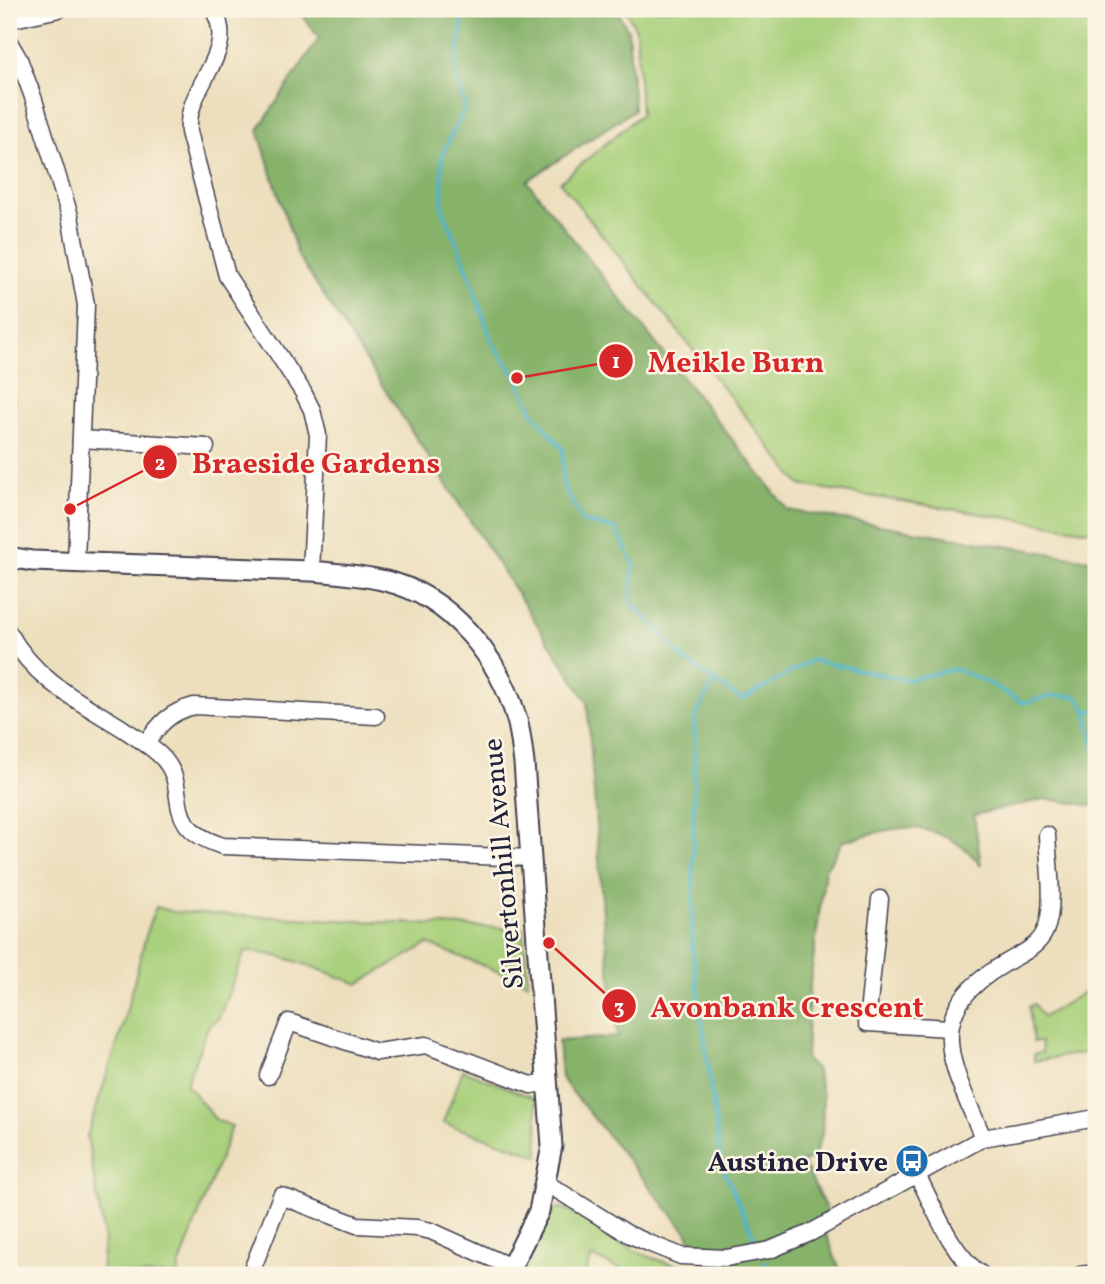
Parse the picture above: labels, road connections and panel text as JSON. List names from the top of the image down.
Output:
{
  "streets": {
    "street": ["Silvertonhill Avenue"]
  },
  "places": {
    "other": ["Meikle Burn", "Braeside Gardens", "Avonbank Crescent"],
    "bus stop": ["Austine Drive"]
  }
}
